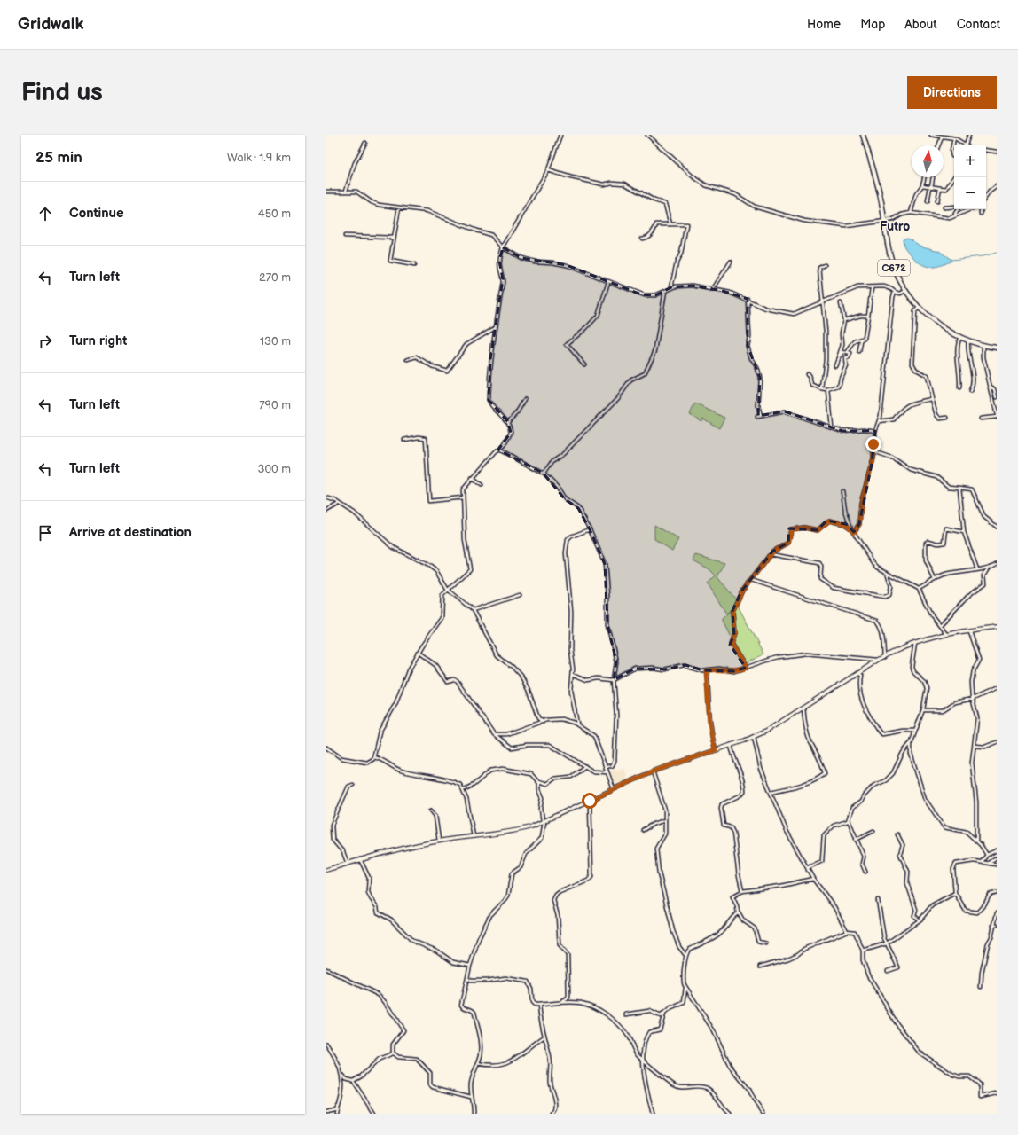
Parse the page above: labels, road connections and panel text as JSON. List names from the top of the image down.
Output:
{
  "streets": {
    "main road": ["C672"]
  },
  "districts": ["Futro"],
  "north": "top",
  "page": {
    "header": "Gridwalk",
    "nav": [
      "Home",
      "Map",
      "About",
      "Contact"
    ],
    "buttons": "Directions",
    "title": "Find us",
    "heading": ["25 min", "Walk · 1.9 km"],
    "map_buttons": ["+", "−"],
    "list": [
      ["Continue", "450 m"],
      ["Turn left", "270 m"],
      ["Turn right", "130 m"],
      ["Turn left", "790 m"],
      ["Turn left", "300 m"],
      "Arrive at destination"
    ]
  }
}
